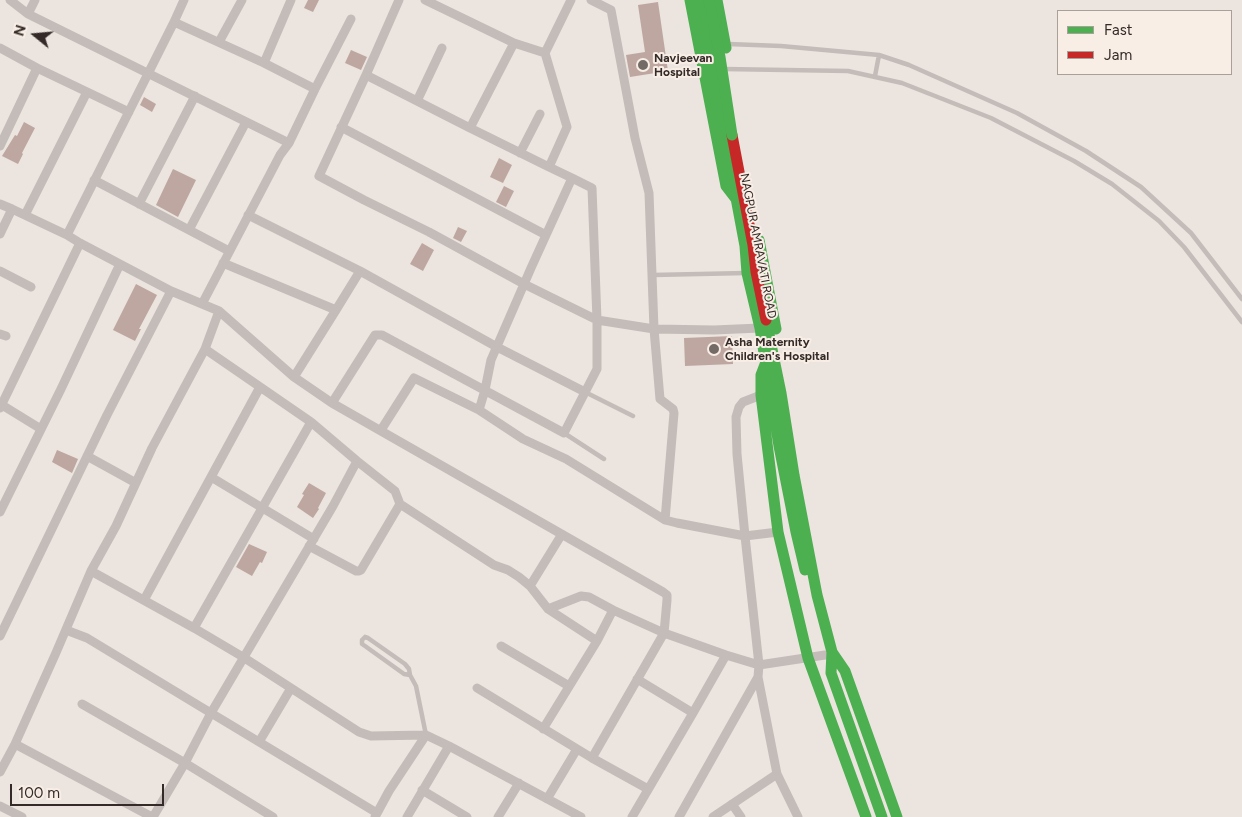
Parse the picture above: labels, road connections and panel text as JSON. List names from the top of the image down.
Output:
{
  "streets": {
    "main road": ["NAGPUR AMRAVATI ROAD"]
  },
  "places": ["Navjeevan Hospital", "Asha Maternity Children's Hospital"],
  "legend": ["Fast", "Jam"],
  "scale_bar": "100 m",
  "north": "left"
}
